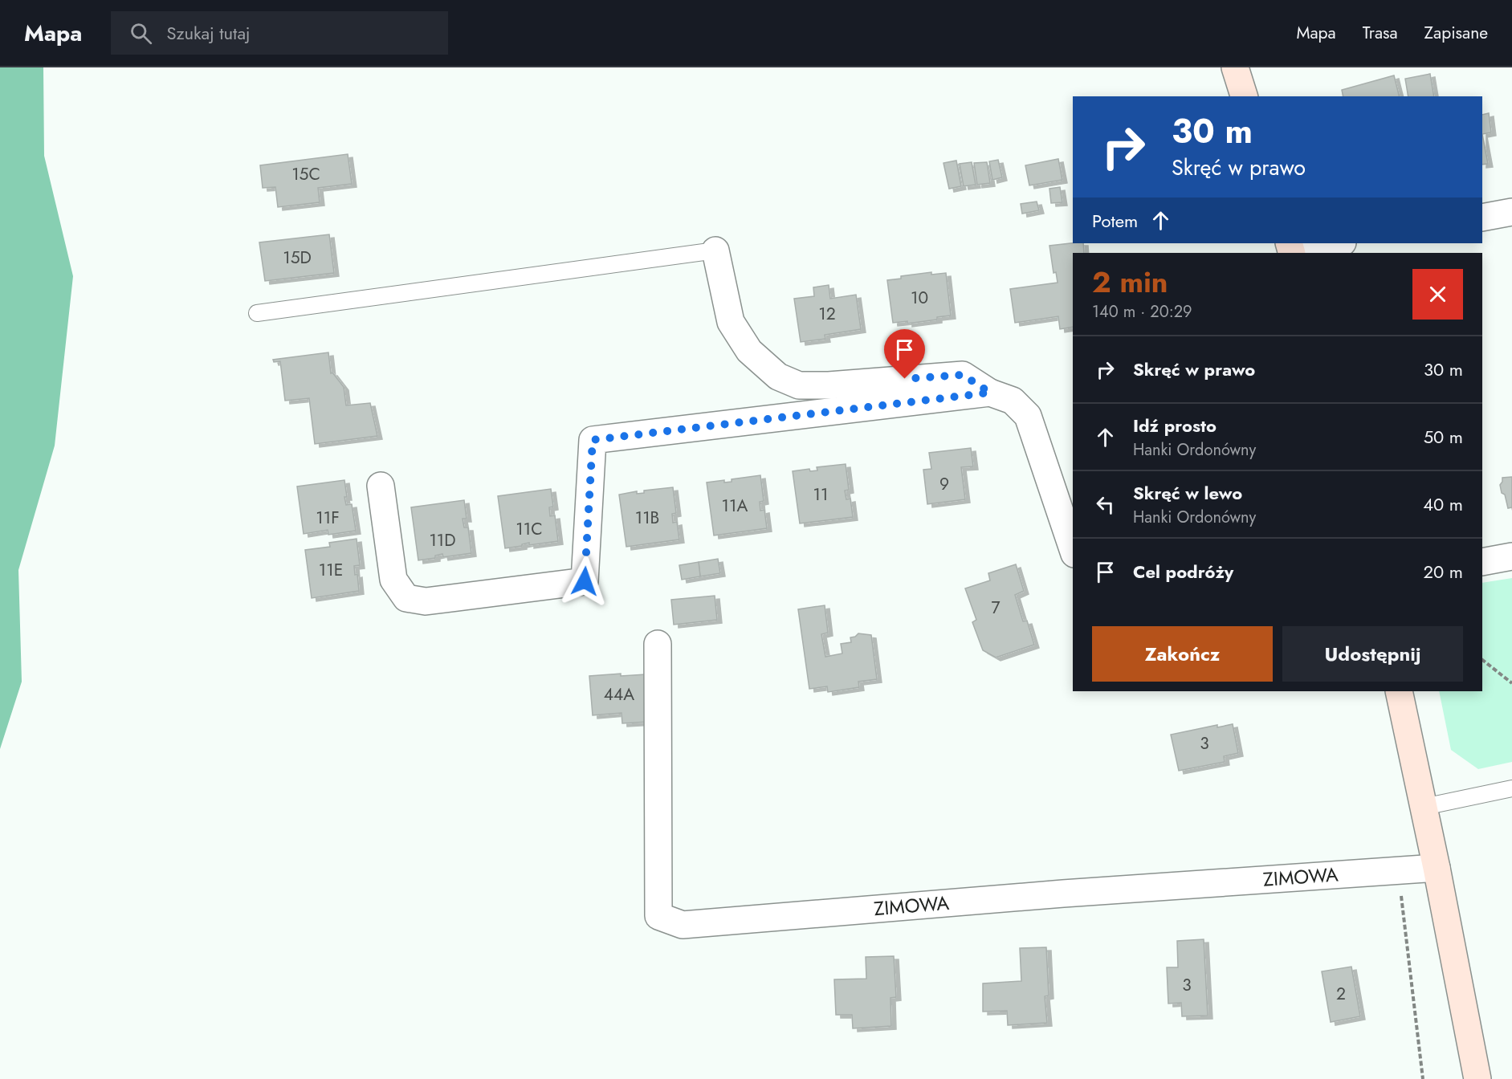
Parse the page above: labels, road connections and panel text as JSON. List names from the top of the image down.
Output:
{
  "streets": {
    "street": ["ZIMOWA"]
  },
  "house_numbers": [
    "15C",
    "15D",
    "10",
    "12",
    "9",
    "11",
    "11A",
    "11F",
    "11B",
    "11C",
    "11D",
    "11E",
    "7",
    "44A",
    "3",
    "3",
    "2"
  ],
  "page": {
    "header": "Mapa",
    "search": "Szukaj tutaj",
    "nav": ["Mapa", "Trasa", "Zapisane"],
    "turn": ["30 m", "Skręć w prawo"],
    "then": "Potem",
    "heading": ["2 min", "140 m · 20:29"],
    "list": [
      {
        "name": "Skręć w prawo",
        "value": "30 m"
      },
      {
        "name": "Idź prosto",
        "note": "Hanki Ordonówny",
        "value": "50 m"
      },
      {
        "name": "Skręć w lewo",
        "note": "Hanki Ordonówny",
        "value": "40 m"
      },
      {
        "name": "Cel podróży",
        "value": "20 m"
      }
    ],
    "buttons": ["Zakończ", "Udostępnij"]
  }
}
